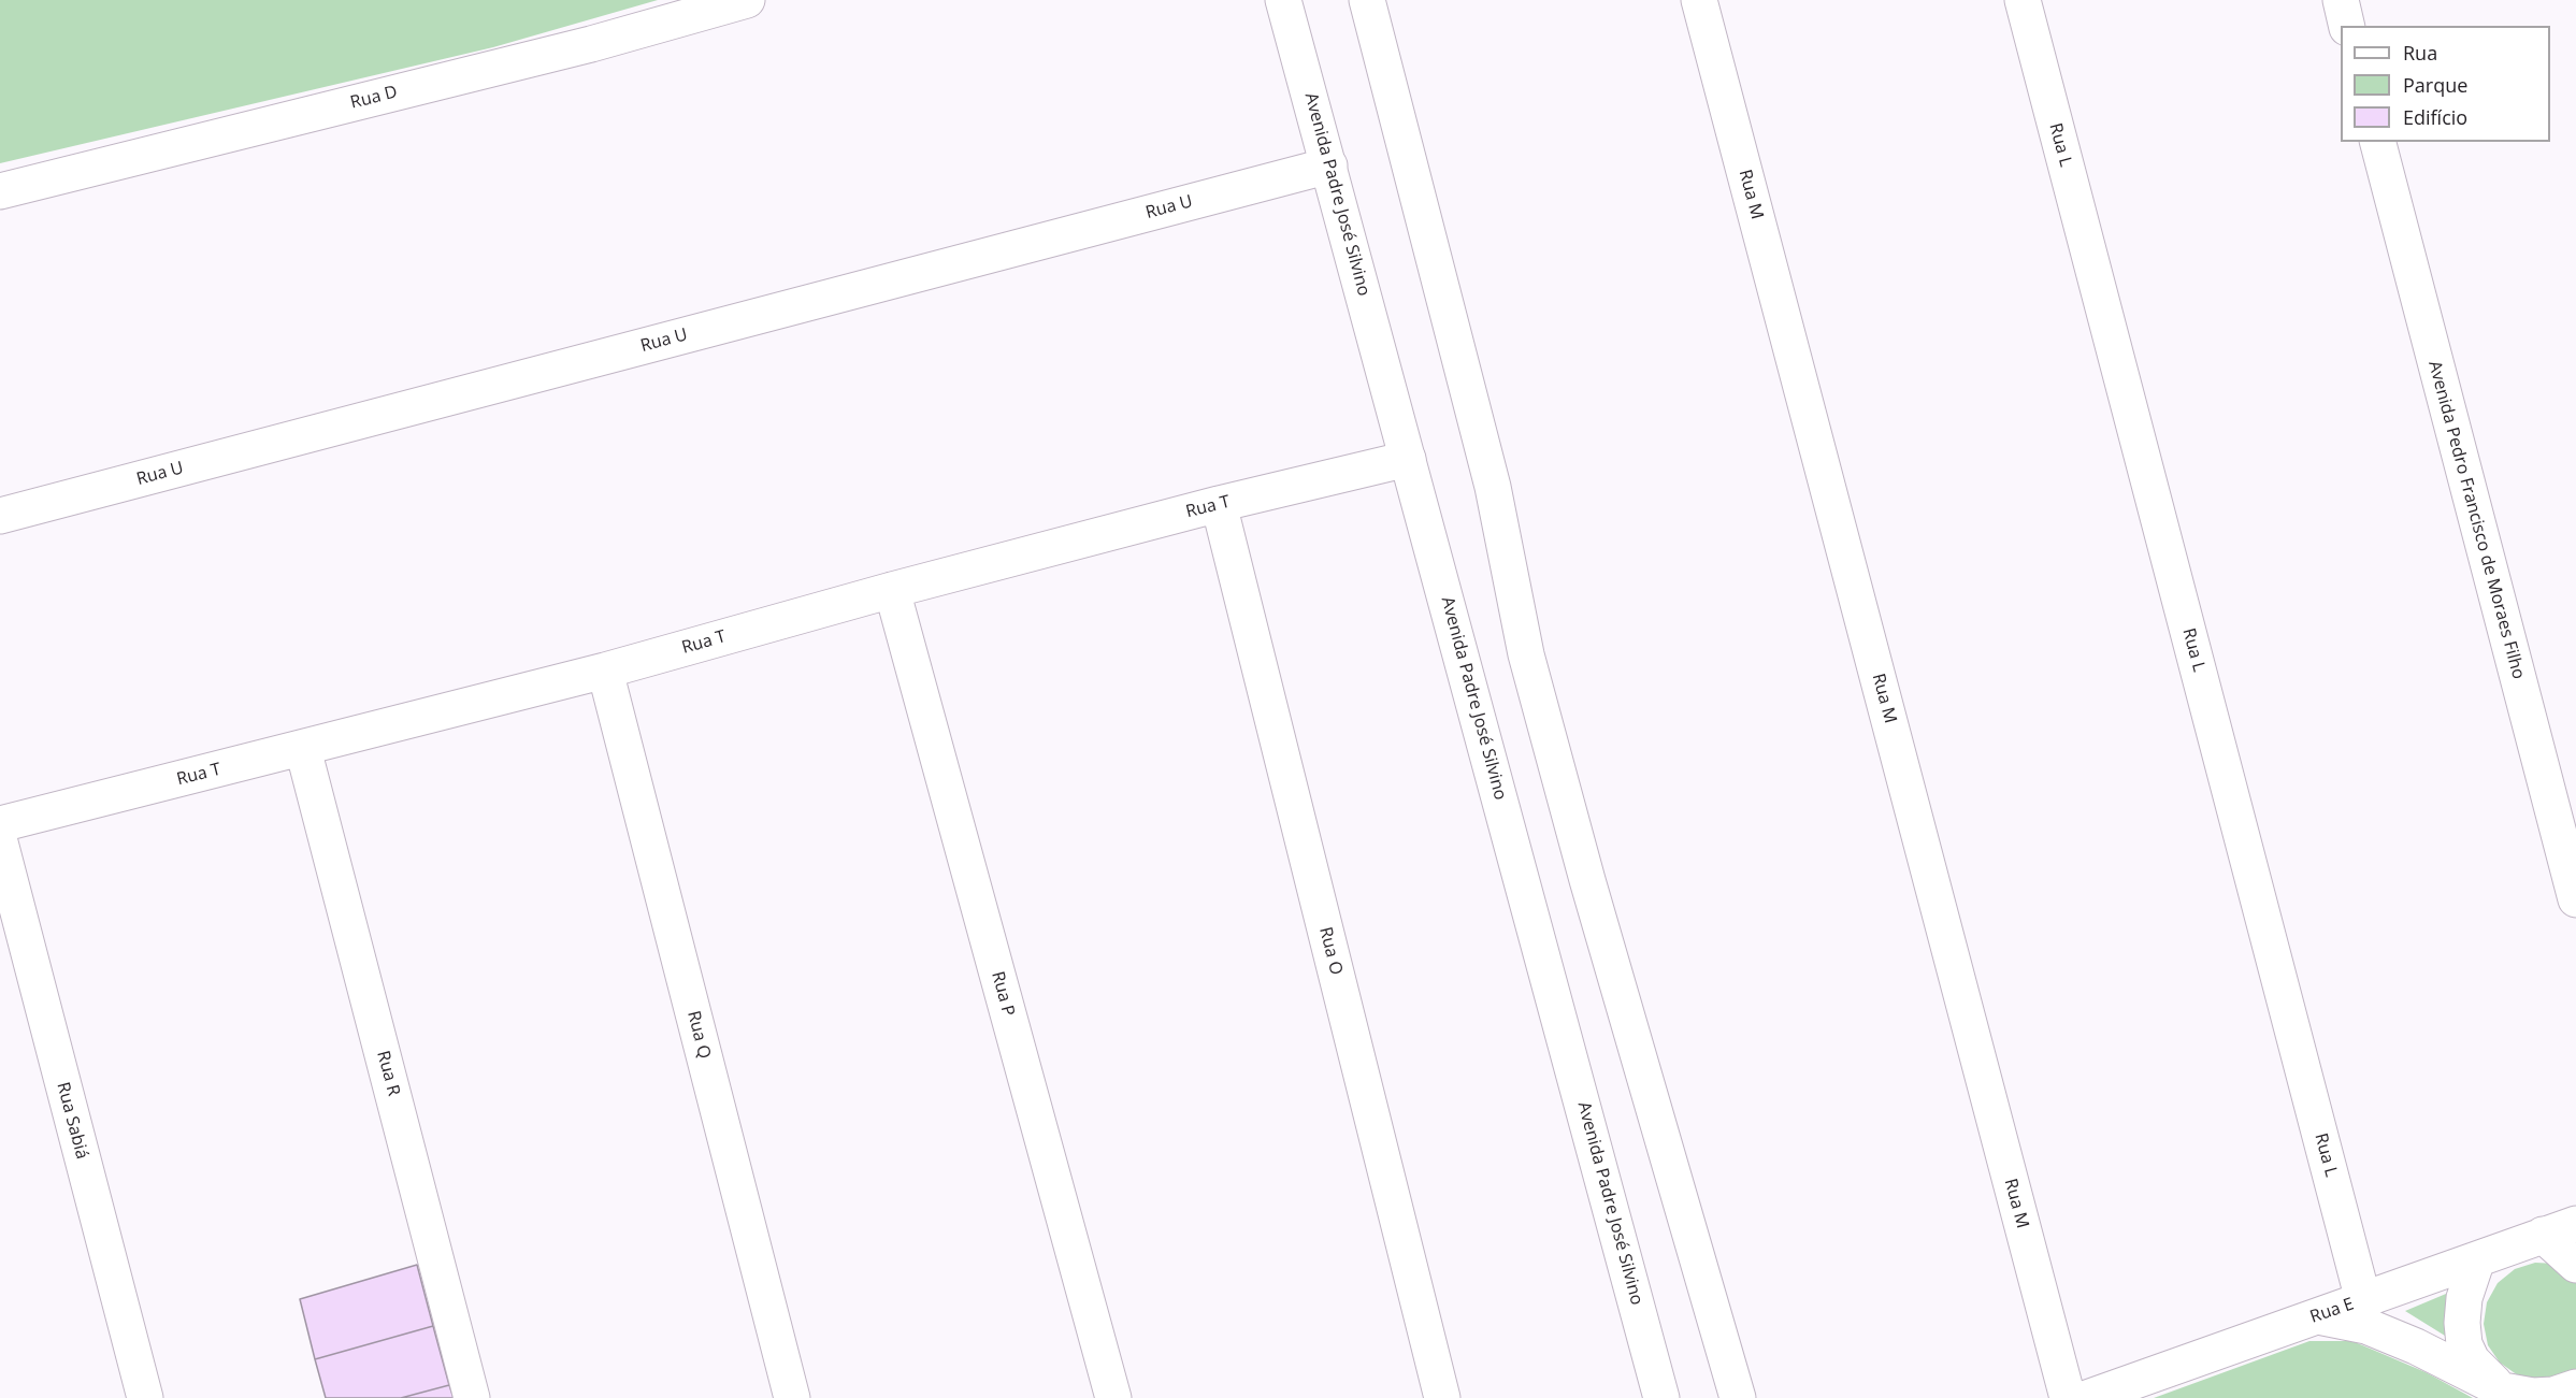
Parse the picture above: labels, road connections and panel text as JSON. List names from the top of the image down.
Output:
{
  "streets": {
    "street": [
      "Rua D",
      "Rua L",
      "Avenida Padre José Silvino",
      "Rua M",
      "Rua U",
      "Rua T",
      "Avenida Pedro Francisco de Moraes Filho",
      "Rua O",
      "Rua P",
      "Rua Q",
      "Rua R",
      "Rua Sabiá",
      "Rua E"
    ]
  },
  "crossings": [
    ["Rua L", "Rua E"],
    ["Avenida Padre José Silvino", "Rua U"],
    ["Avenida Padre José Silvino", "Rua T"],
    ["Rua T", "Rua O"],
    ["Rua T", "Rua P"],
    ["Rua T", "Rua Q"],
    ["Rua T", "Rua R"]
  ],
  "legend": ["Rua", "Parque", "Edifício"]
}
